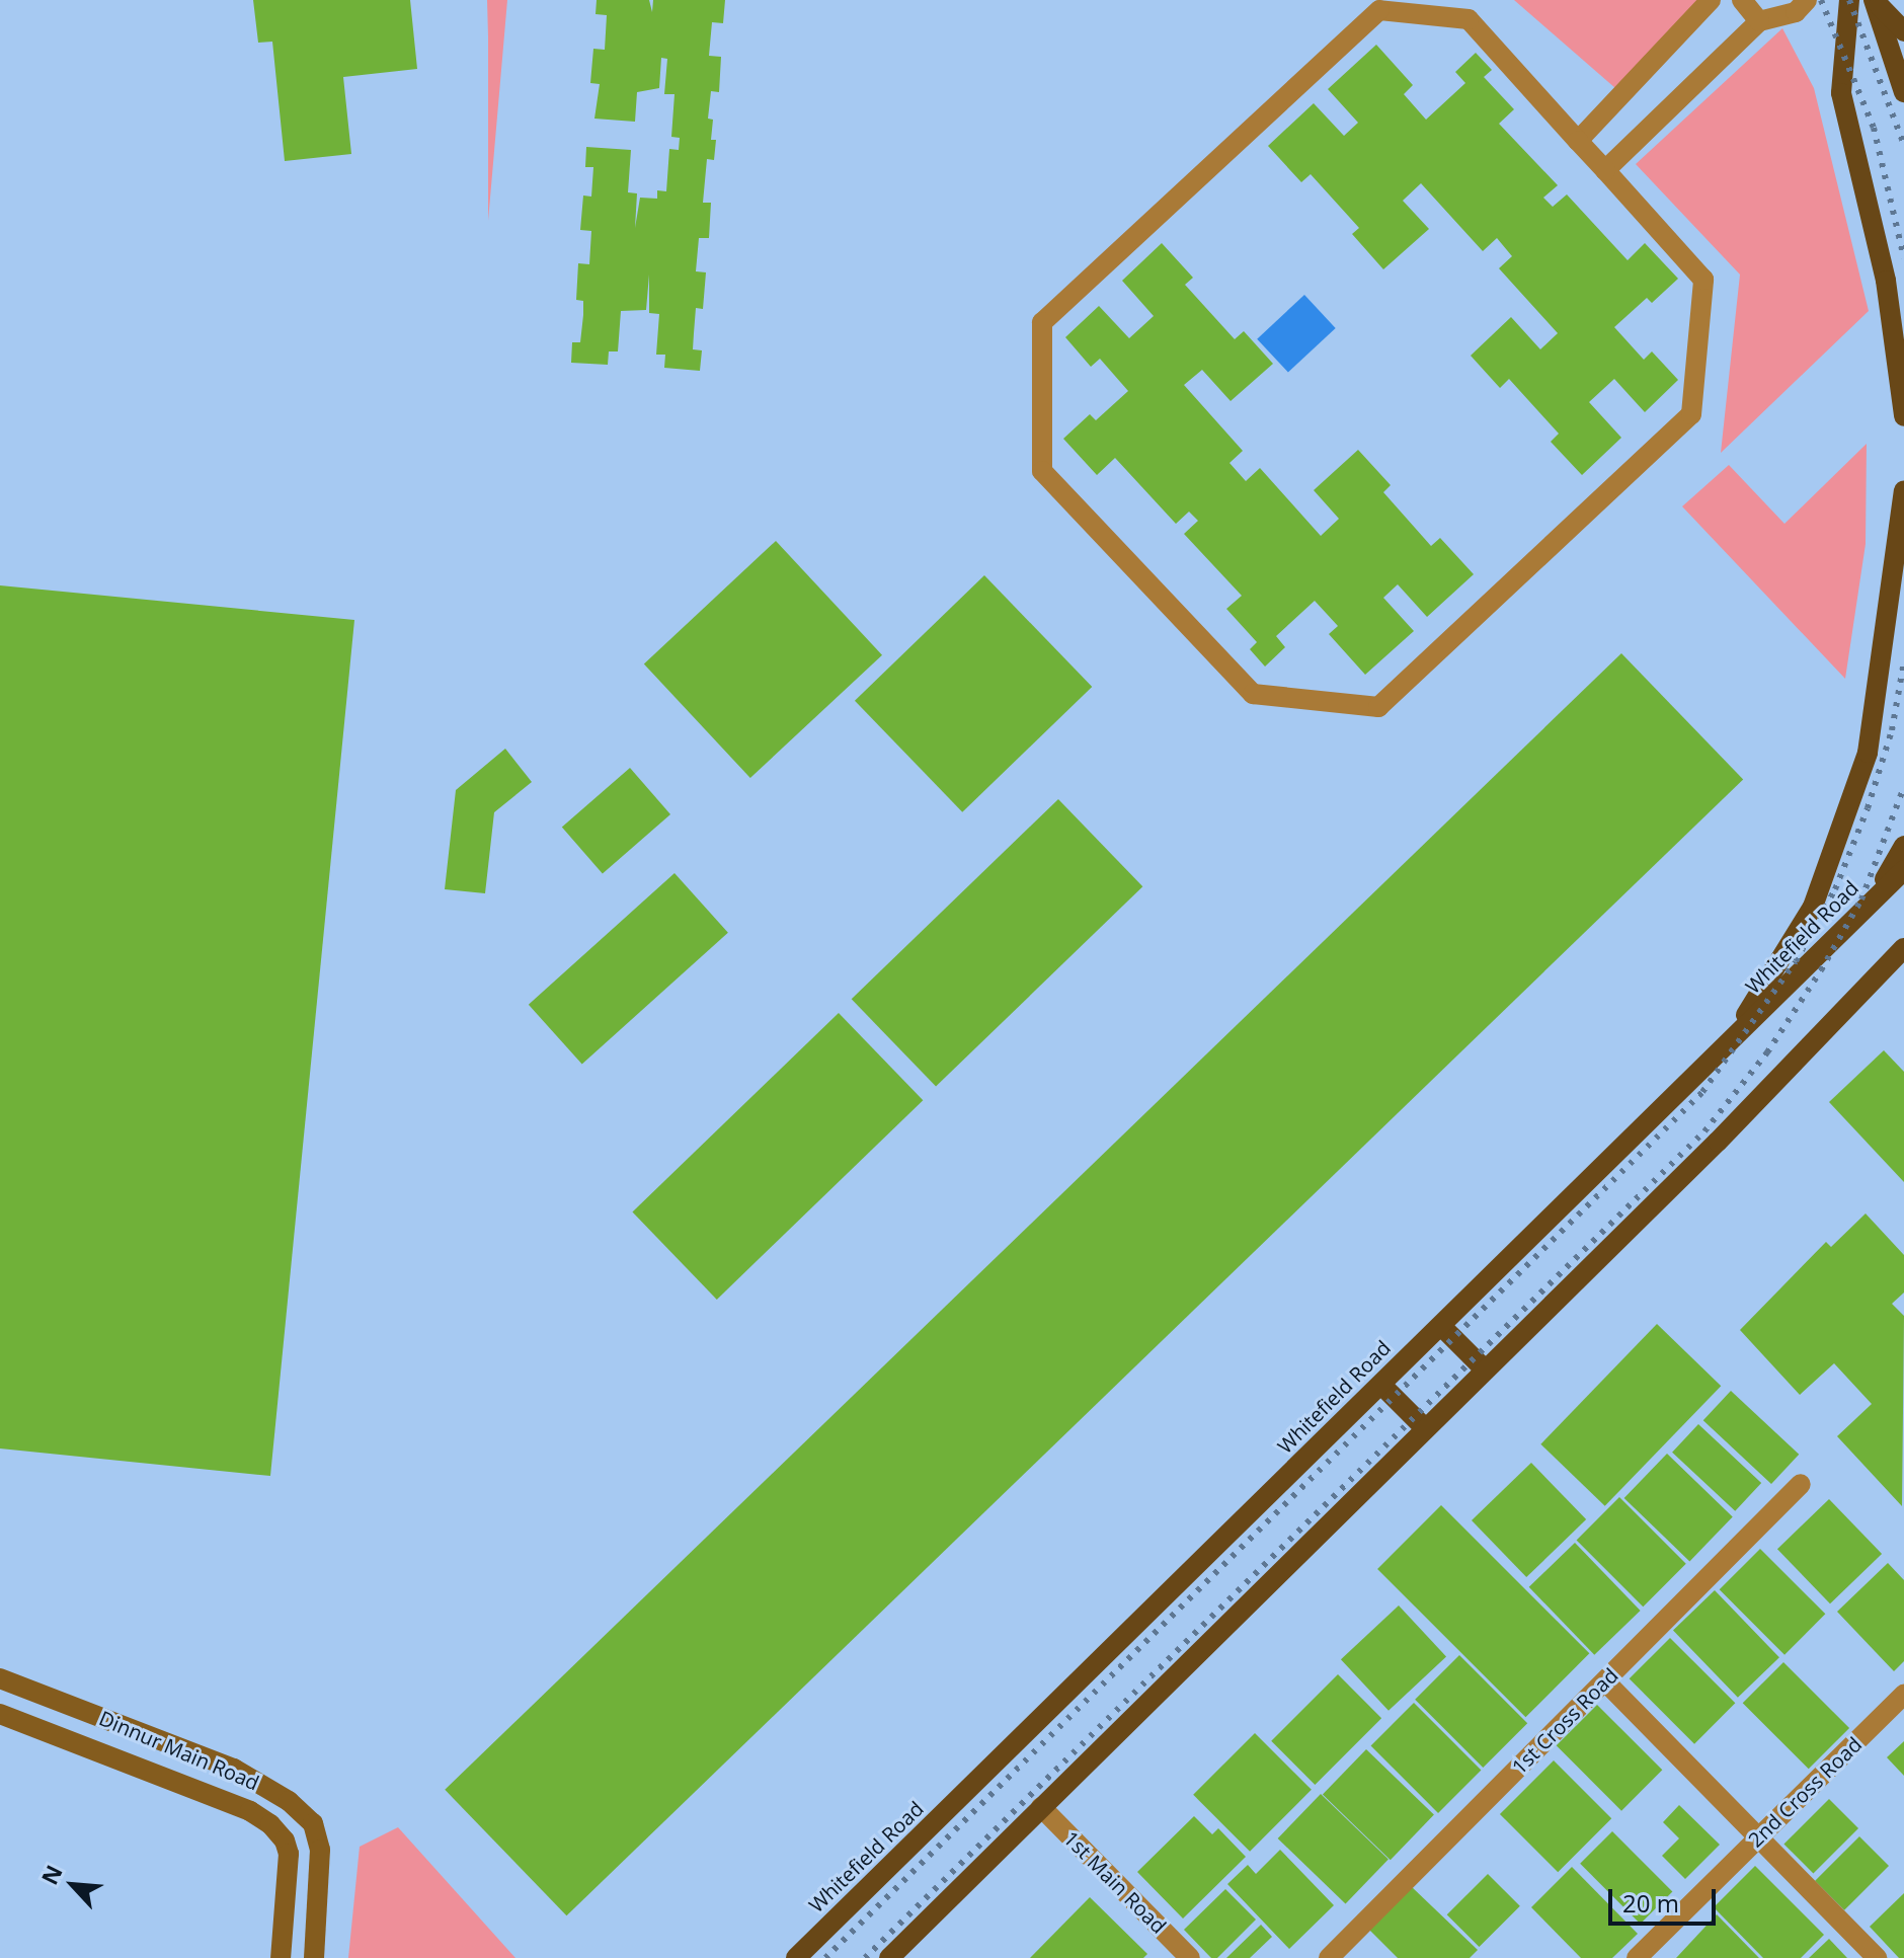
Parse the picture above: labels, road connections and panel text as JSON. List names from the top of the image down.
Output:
{
  "streets": {
    "main road": ["Whitefield Road"],
    "street": [
      "1st Cross Road",
      "Dinnur Main Road",
      "2nd Cross Road",
      "1st Main Road"
    ]
  },
  "scale_bar": "20 m",
  "north": "top left"
}
